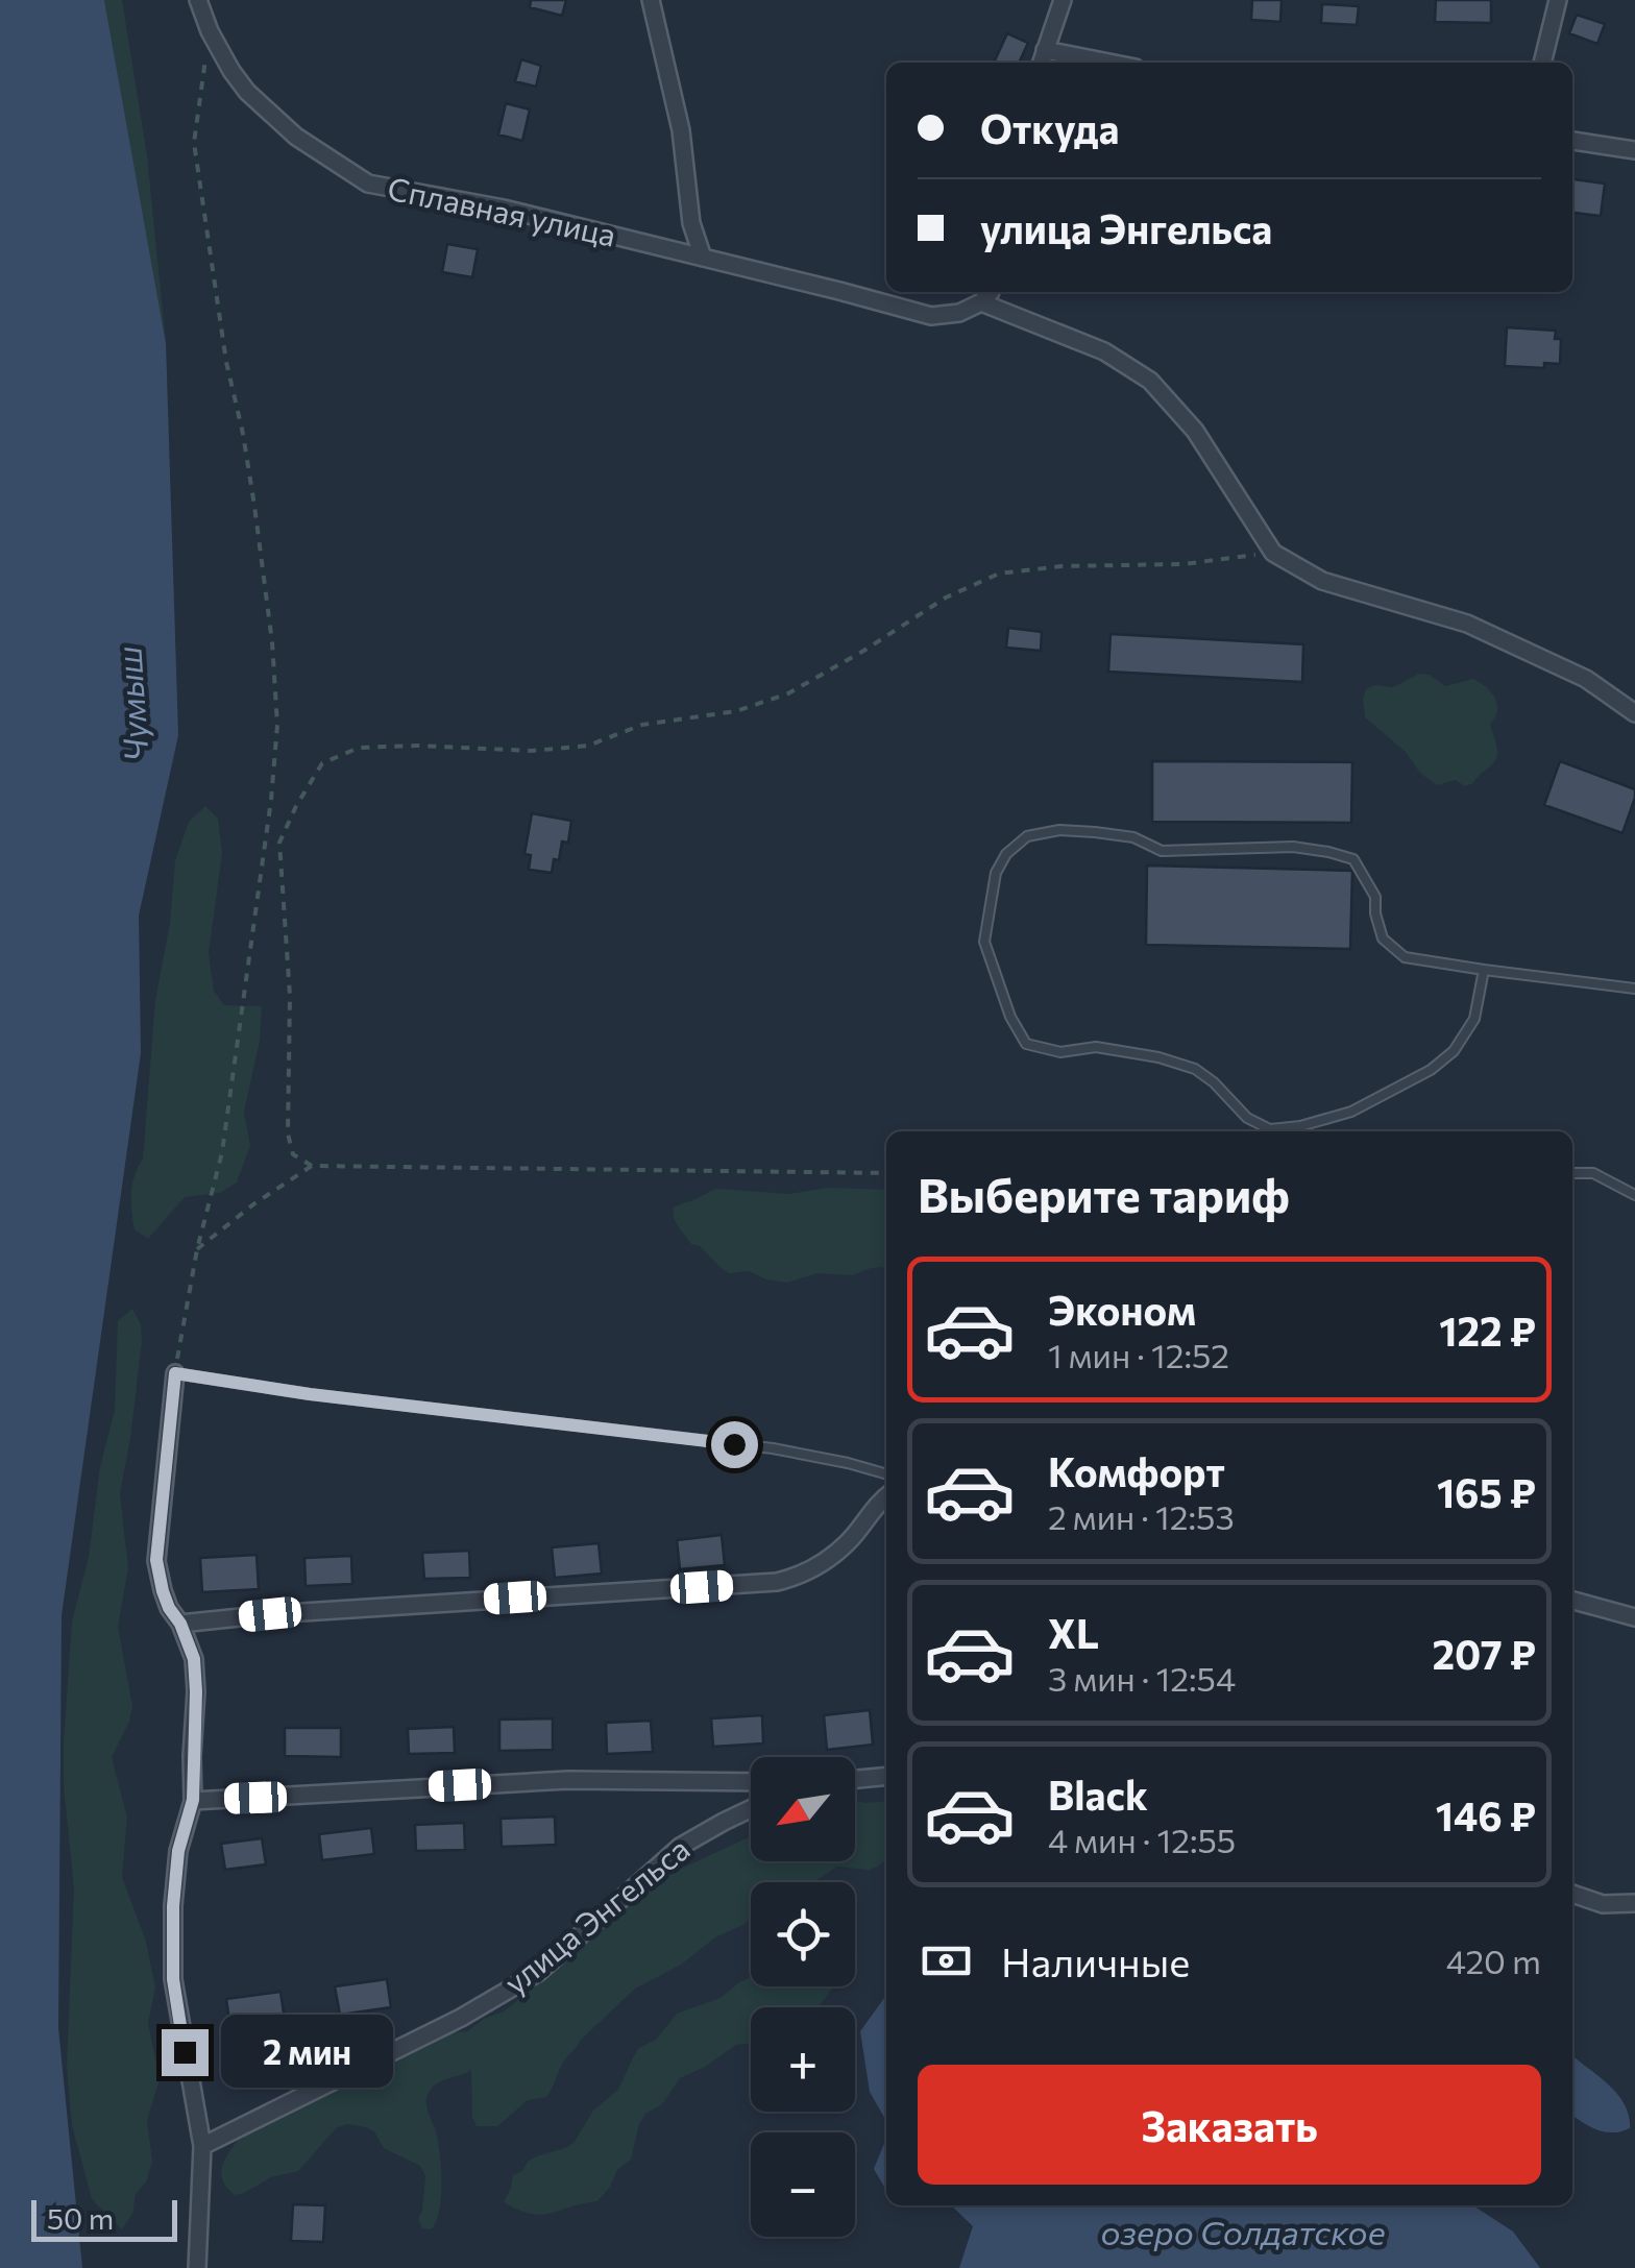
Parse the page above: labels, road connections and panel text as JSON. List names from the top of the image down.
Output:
{
  "streets": {
    "street": ["Сплавная улица", "улица Энгельса"]
  },
  "water": ["Чумыш", "озеро Солдатское"],
  "scale_bar": "50 m",
  "north": "bottom left",
  "page": {
    "banner": ["Откуда", "улица Энгельса"],
    "heading": "Выберите тариф",
    "list": [
      {
        "name": "Эконом",
        "note": "1 мин · 12:52",
        "value": "122 ₽"
      },
      {
        "name": "Комфорт",
        "note": "2 мин · 12:53",
        "value": "165 ₽"
      },
      {
        "name": "XL",
        "note": "3 мин · 12:54",
        "value": "207 ₽"
      },
      {
        "name": "Black",
        "note": "4 мин · 12:55",
        "value": "146 ₽"
      }
    ],
    "map_buttons": ["+", "−"],
    "pay": ["Наличные", "420 m"],
    "bubble": "2 мин",
    "buttons": "Заказать",
    "scale": "50 m"
  }
}
